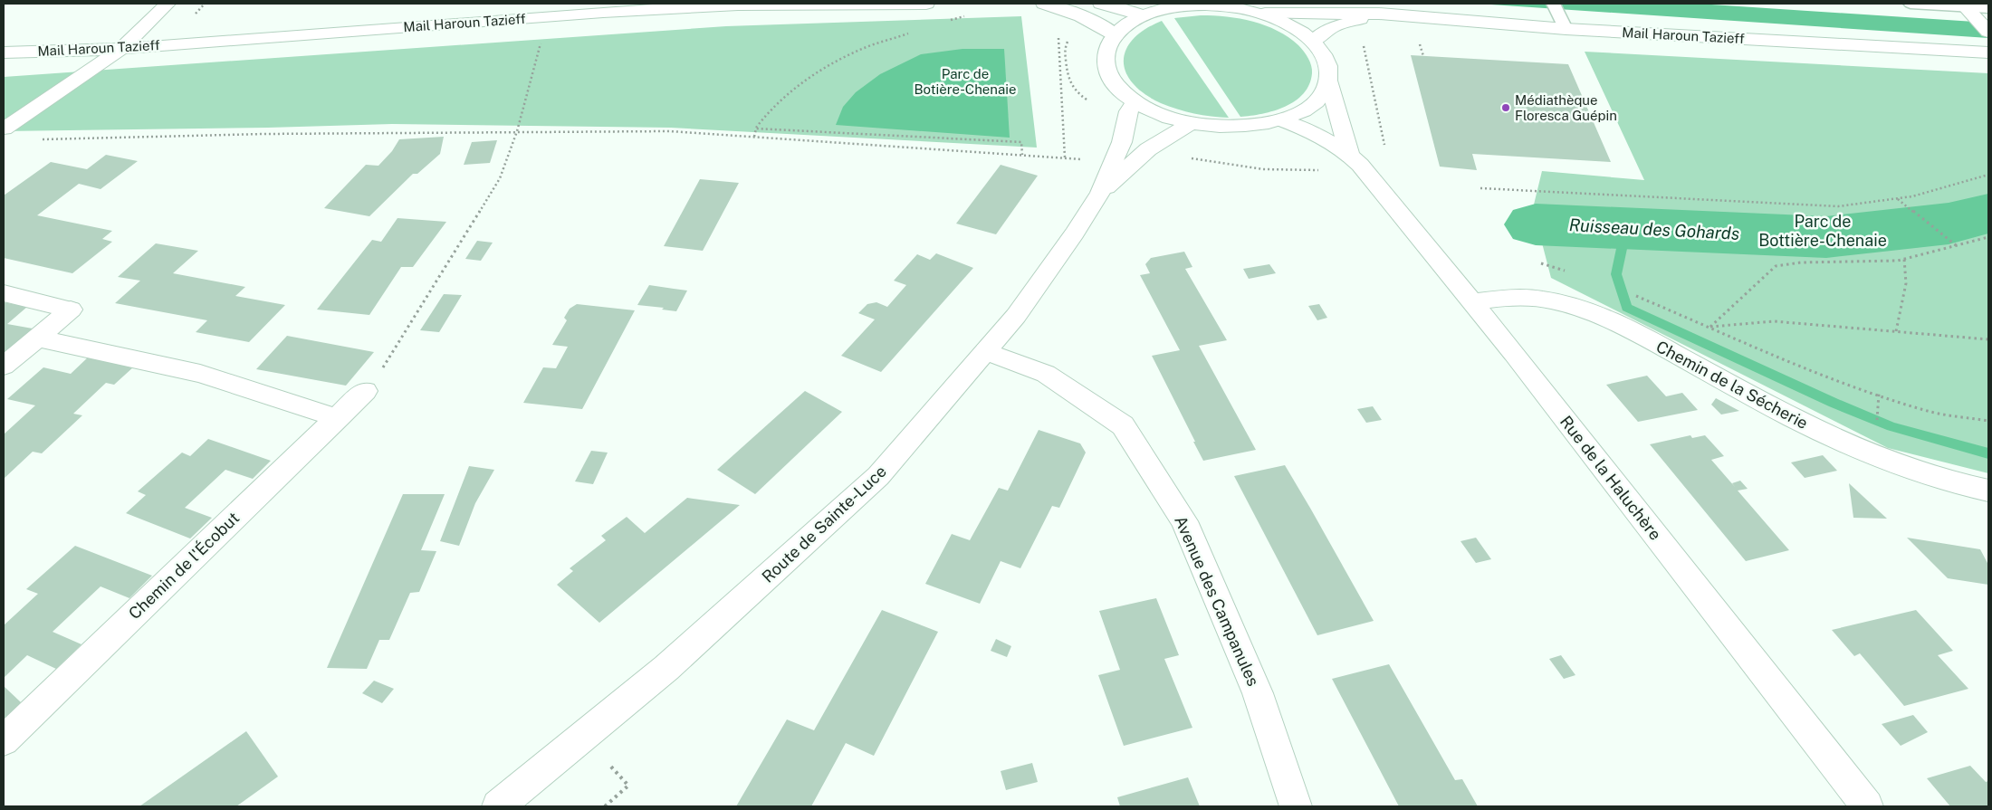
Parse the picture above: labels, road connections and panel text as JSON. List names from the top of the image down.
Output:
{
  "streets": {
    "street": [
      "Mail Haroun Tazieff",
      "Chemin de la Sécherie",
      "Rue de la Haluchère",
      "Route de Sainte-Luce",
      "Chemin de l'Écobut",
      "Avenue des Campanules"
    ]
  },
  "crossings": [
    ["Mail Haroun Tazieff", "Rue de la Haluchère"],
    ["Chemin de la Sécherie", "Rue de la Haluchère"],
    ["Route de Sainte-Luce", "Avenue des Campanules"]
  ],
  "water": ["Ruisseau des Gohards"],
  "parks": ["Parc de Botière-Chenaie", "Parc de Bottière-Chenaie"],
  "places": ["Médiathèque Floresca Guépin"]
}
